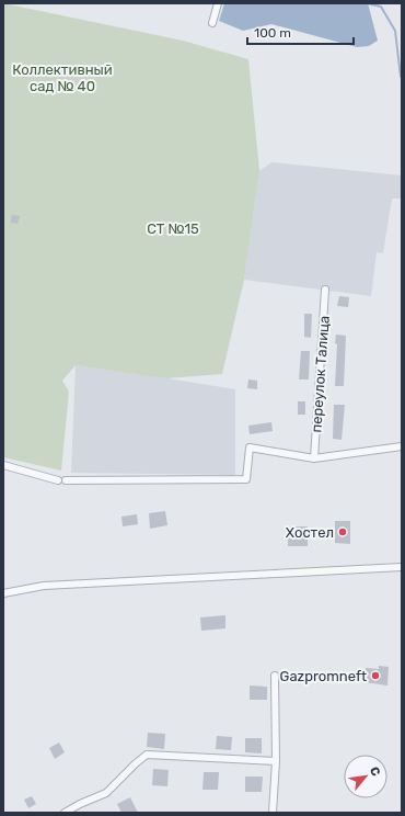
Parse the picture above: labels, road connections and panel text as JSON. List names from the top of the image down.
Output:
{
  "streets": {
    "street": ["переулок Талица"]
  },
  "parks": ["Коллективный сад № 40", "СТ №15"],
  "places": ["Хостел", "Gazpromneft"],
  "scale_bar": "100 m",
  "north": "top right"
}
